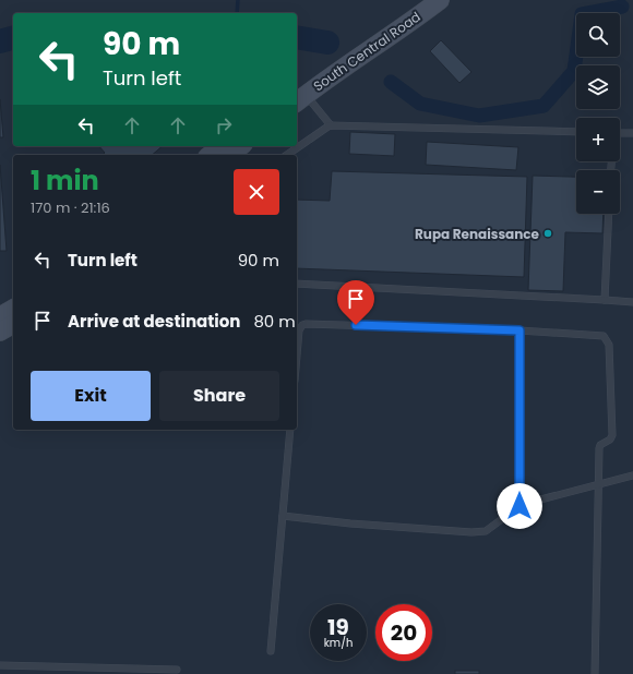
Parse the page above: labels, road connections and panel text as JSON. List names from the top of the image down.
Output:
{
  "streets": {
    "street": ["South Central Road"]
  },
  "places": ["Rupa Renaissance"],
  "page": {
    "map_buttons": ["+", "−"],
    "turn": ["90 m", "Turn left"],
    "heading": ["1 min", "170 m · 21:16"],
    "list": [
      {
        "name": "Turn left",
        "value": "90 m"
      },
      {
        "name": "Arrive at destination",
        "value": "80 m"
      }
    ],
    "buttons": ["Exit", "Share"],
    "speed": "19 km/h",
    "limit": "20"
  }
}
